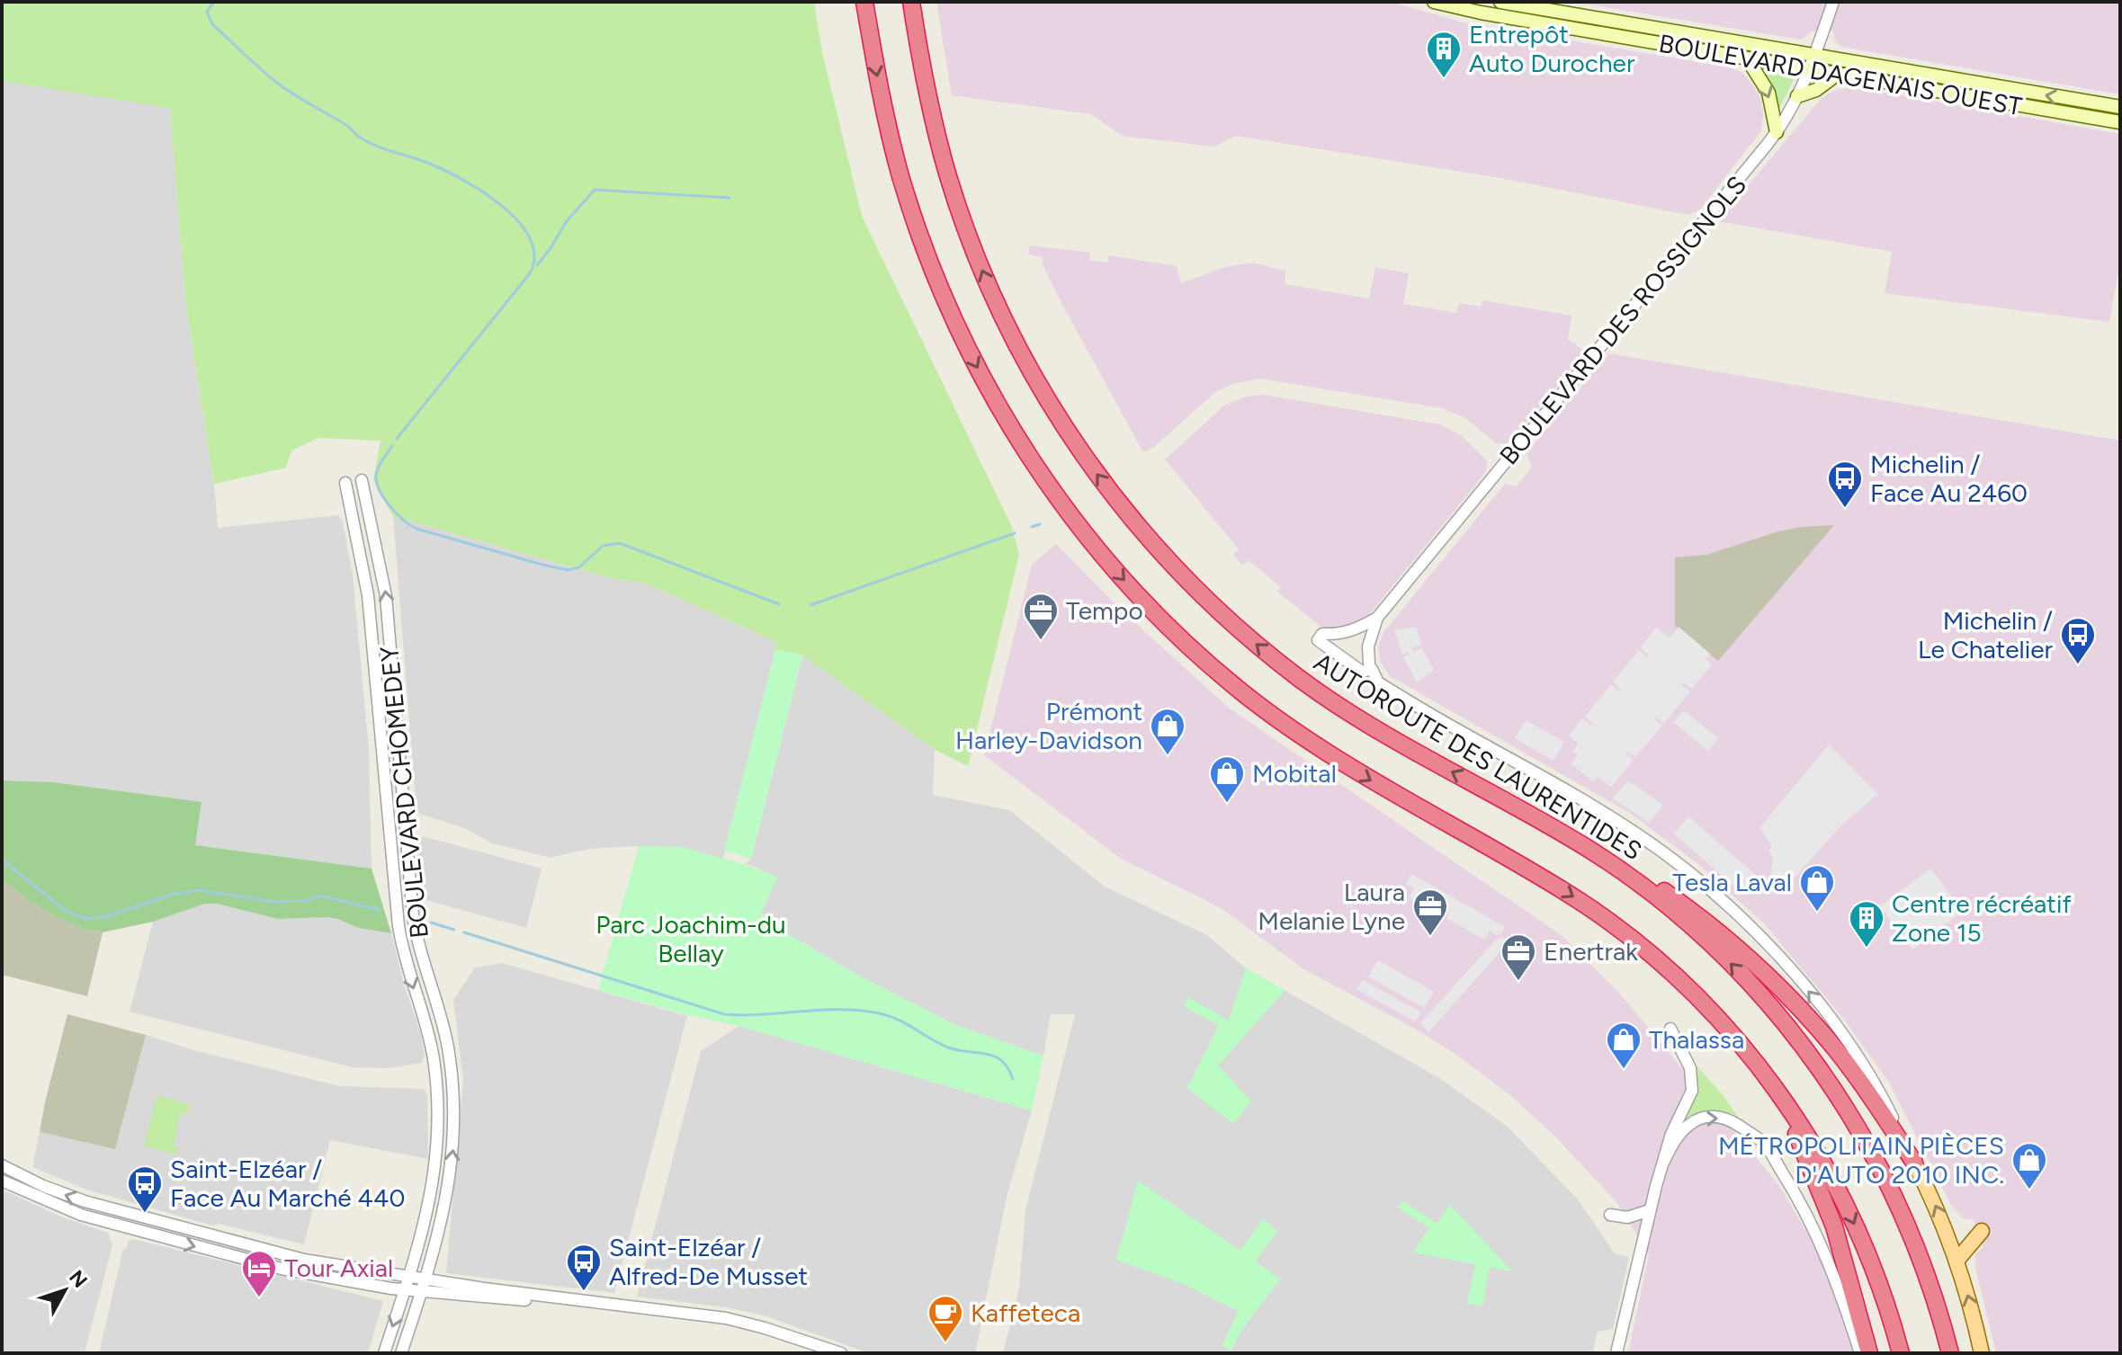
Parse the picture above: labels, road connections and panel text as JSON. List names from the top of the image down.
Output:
{
  "streets": {
    "highway": ["AUTOROUTE DES LAURENTIDES"],
    "main road": ["BOULEVARD DAGENAIS OUEST"],
    "street": ["BOULEVARD DES ROSSIGNOLS", "BOULEVARD CHOMEDEY"]
  },
  "crossings": [
    ["BOULEVARD DAGENAIS OUEST", "BOULEVARD DES ROSSIGNOLS"]
  ],
  "parks": ["Parc Joachim-du Bellay"],
  "places": {
    "building": ["Entrepôt Auto Durocher", "Centre récréatif Zone 15"],
    "bus stop": [
      "Michelin / Face Au 2460",
      "Michelin / Le Chatelier",
      "Saint-Elzéar / Face Au Marché 440",
      "Saint-Elzéar / Alfred-De Musset"
    ],
    "office": ["Tempo", "Laura Melanie Lyne", "Enertrak"],
    "shop": [
      "Prémont Harley-Davidson",
      "Mobital",
      "Tesla Laval",
      "Thalassa",
      "MÉTROPOLITAIN PIÈCES D'AUTO 2010 INC."
    ],
    "hotel": ["Tour Axial"],
    "cafe": ["Kaffeteca"]
  },
  "north": "top right"
}
